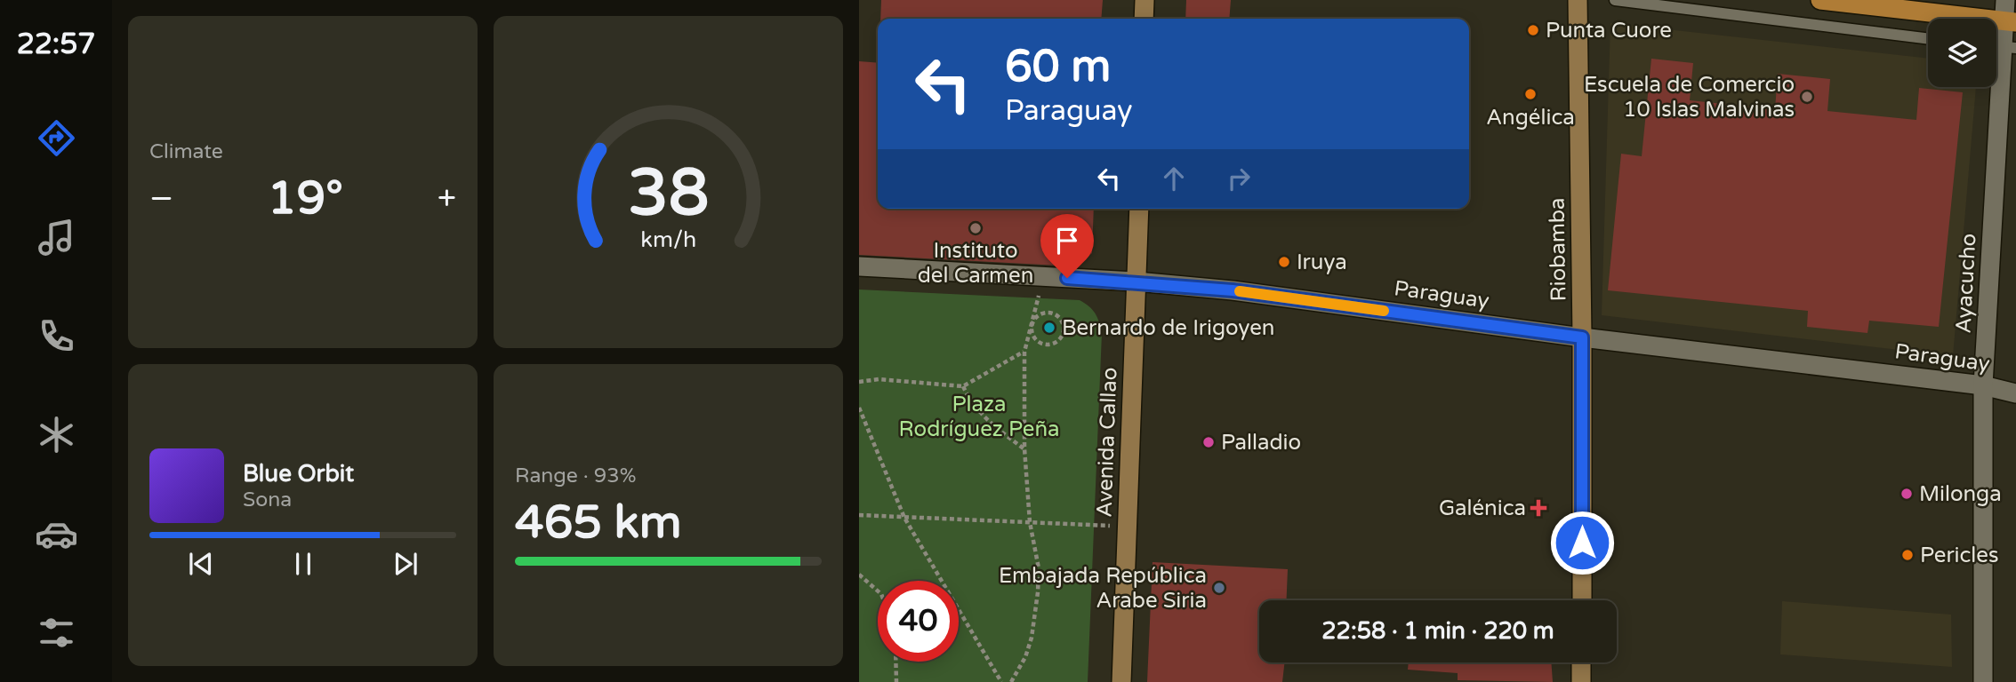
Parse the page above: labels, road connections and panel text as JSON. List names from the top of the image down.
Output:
{
  "streets": {
    "street": [
      "Riobamba",
      "Ayacucho",
      "Paraguay",
      "Avenida Callao"
    ]
  },
  "crossings": [
    ["Riobamba", "Paraguay"],
    ["Ayacucho", "Paraguay"],
    ["Paraguay", "Avenida Callao"]
  ],
  "parks": ["Plaza Rodríguez Peña"],
  "places": {
    "other": [
      "Punta Cuore",
      "Angélica",
      "Escuela de Comercio 10 Islas Malvinas",
      "Instituto del Carmen",
      "Iruya",
      "Bernardo de Irigoyen",
      "Palladio",
      "Milonga",
      "Pericles",
      "Embajada República Arabe Siria"
    ],
    "health": ["Galénica"]
  },
  "page": {
    "tabs": "22:57",
    "tile": [
      "Climate",
      ["Range · 93%", "465 km"]
    ],
    "turn": ["60 m", "Paraguay"],
    "heat": ["−", "19°", "+"],
    "song": ["Blue Orbit", "Sona"],
    "limit": "40",
    "trip": "22:58 · 1 min · 220 m",
    "gauge": ["38", "km/h"]
  }
}
